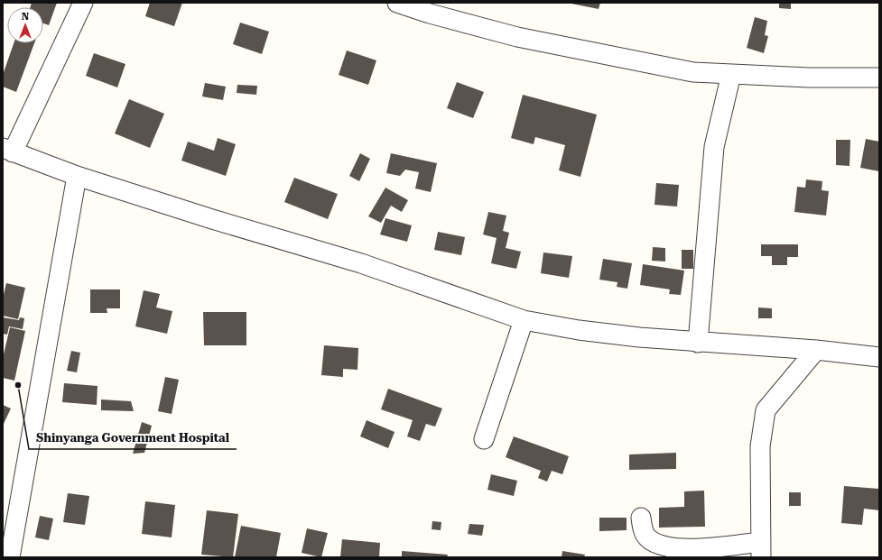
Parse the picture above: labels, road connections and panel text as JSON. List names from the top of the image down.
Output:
{
  "places": ["Shinyanga Government Hospital"],
  "north": "top"
}
